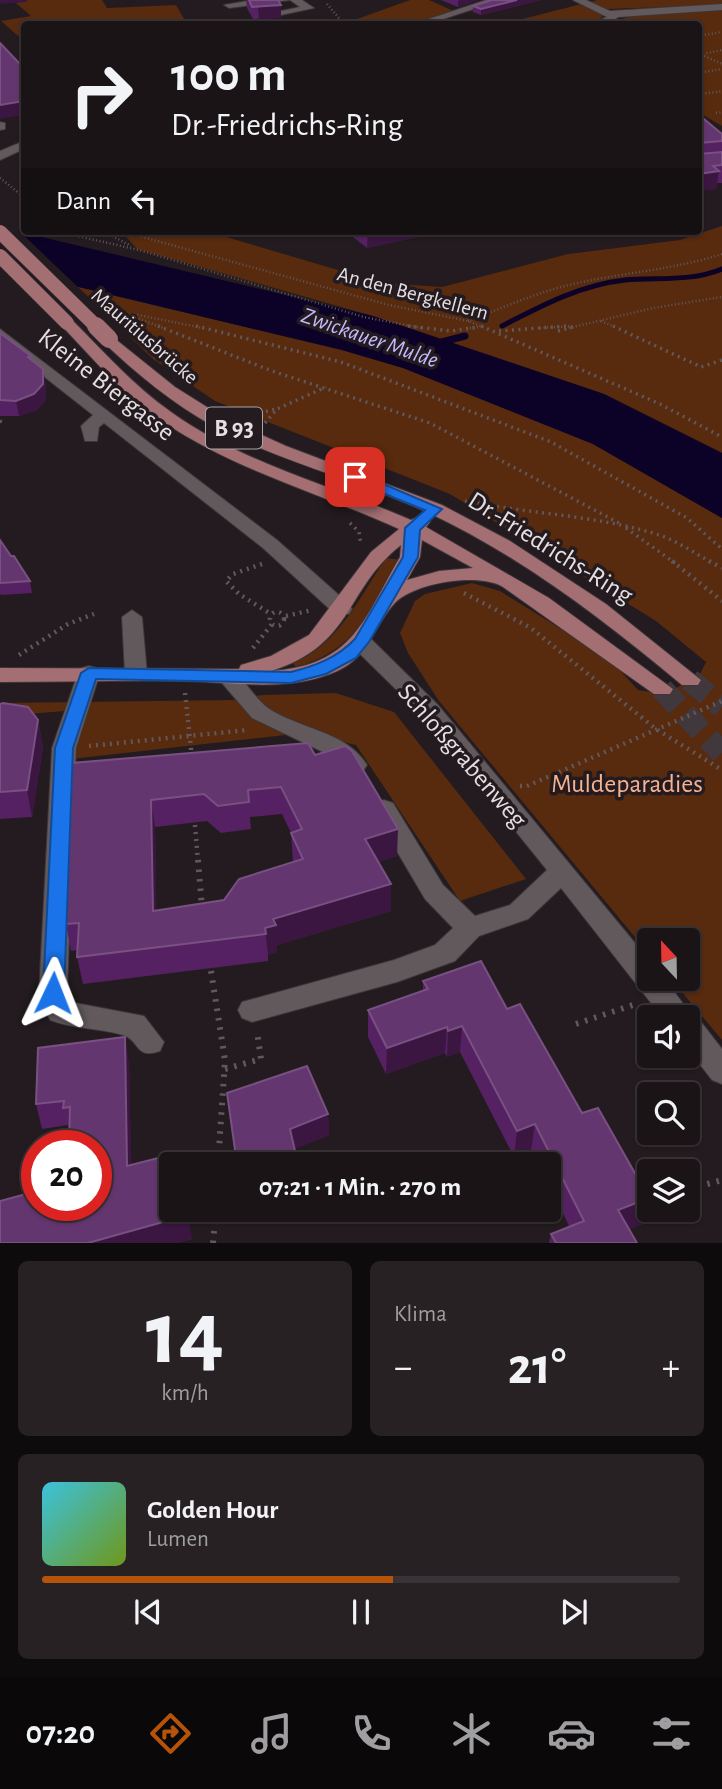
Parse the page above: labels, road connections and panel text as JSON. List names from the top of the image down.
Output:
{
  "streets": {
    "main road": ["Mauritiusbrücke", "B 93", "Dr.-Friedrichs-Ring"],
    "street": ["Kleine Biergasse", "Schloßgrabenweg"],
    "path": ["An den Bergkellern"]
  },
  "crossings": [
    ["Mauritiusbrücke", "Dr.-Friedrichs-Ring"],
    ["Kleine Biergasse", "Dr.-Friedrichs-Ring"],
    ["Dr.-Friedrichs-Ring", "Schloßgrabenweg"]
  ],
  "water": ["Zwickauer Mulde"],
  "parks": ["Muldeparadies"],
  "north": "top",
  "page": {
    "turn": ["100 m", "Dr.-Friedrichs-Ring"],
    "then": "Dann",
    "limit": "20",
    "trip": "07:21 · 1 Min. · 270 m",
    "tile": [
      ["14", "km/h"],
      "Klima"
    ],
    "heat": ["−", "21°", "+"],
    "song": ["Golden Hour", "Lumen"],
    "tabs": "07:20"
  }
}
